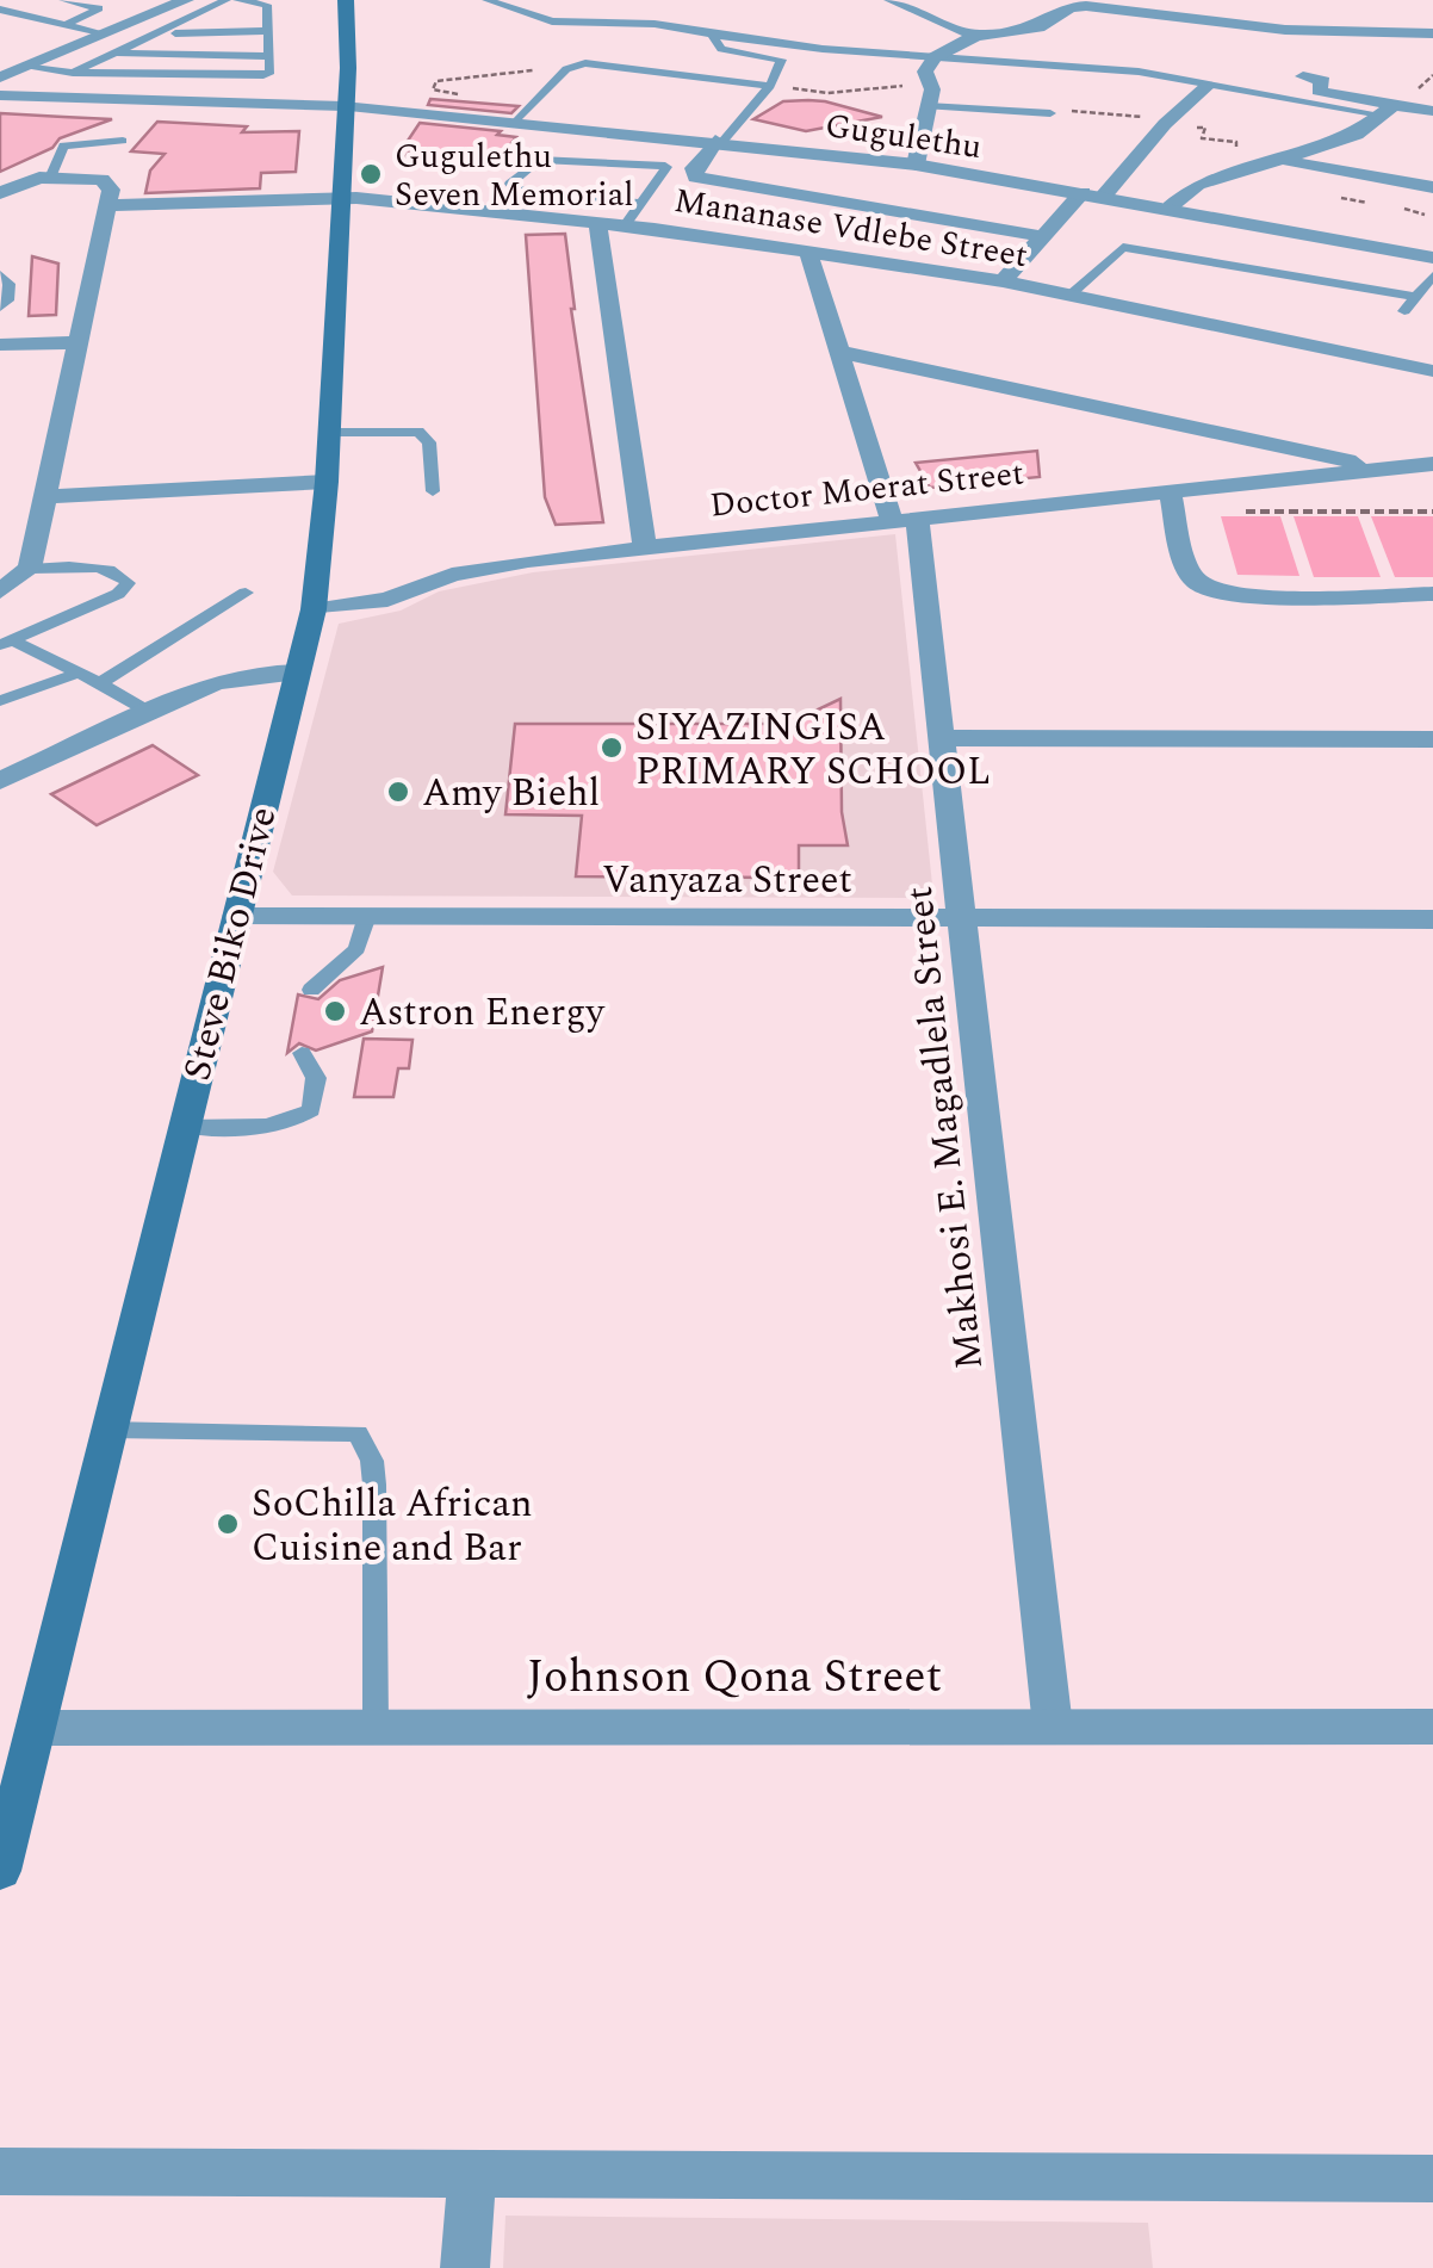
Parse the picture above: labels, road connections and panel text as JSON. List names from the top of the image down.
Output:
{
  "streets": {
    "main road": ["Steve Biko Drive"],
    "street": [
      "Gugulethu",
      "Mananase Vdlebe Street",
      "Doctor Moerat Street",
      "Vanyaza Street",
      "Makhosi E. Magadlela Street",
      "Johnson Qona Street"
    ]
  },
  "crossings": [
    ["Gugulethu", "Steve Biko Drive"],
    ["Mananase Vdlebe Street", "Steve Biko Drive"],
    ["Mananase Vdlebe Street", "Makhosi E. Magadlela Street"],
    ["Doctor Moerat Street", "Steve Biko Drive"],
    ["Doctor Moerat Street", "Makhosi E. Magadlela Street"],
    ["Vanyaza Street", "Steve Biko Drive"],
    ["Vanyaza Street", "Makhosi E. Magadlela Street"],
    ["Steve Biko Drive", "Johnson Qona Street"],
    ["Makhosi E. Magadlela Street", "Johnson Qona Street"]
  ],
  "places": [
    "Gugulethu Seven Memorial",
    "SIYAZINGISA PRIMARY SCHOOL",
    "Amy Biehl",
    "Astron Energy",
    "SoChilla African Cuisine and Bar"
  ]
}
